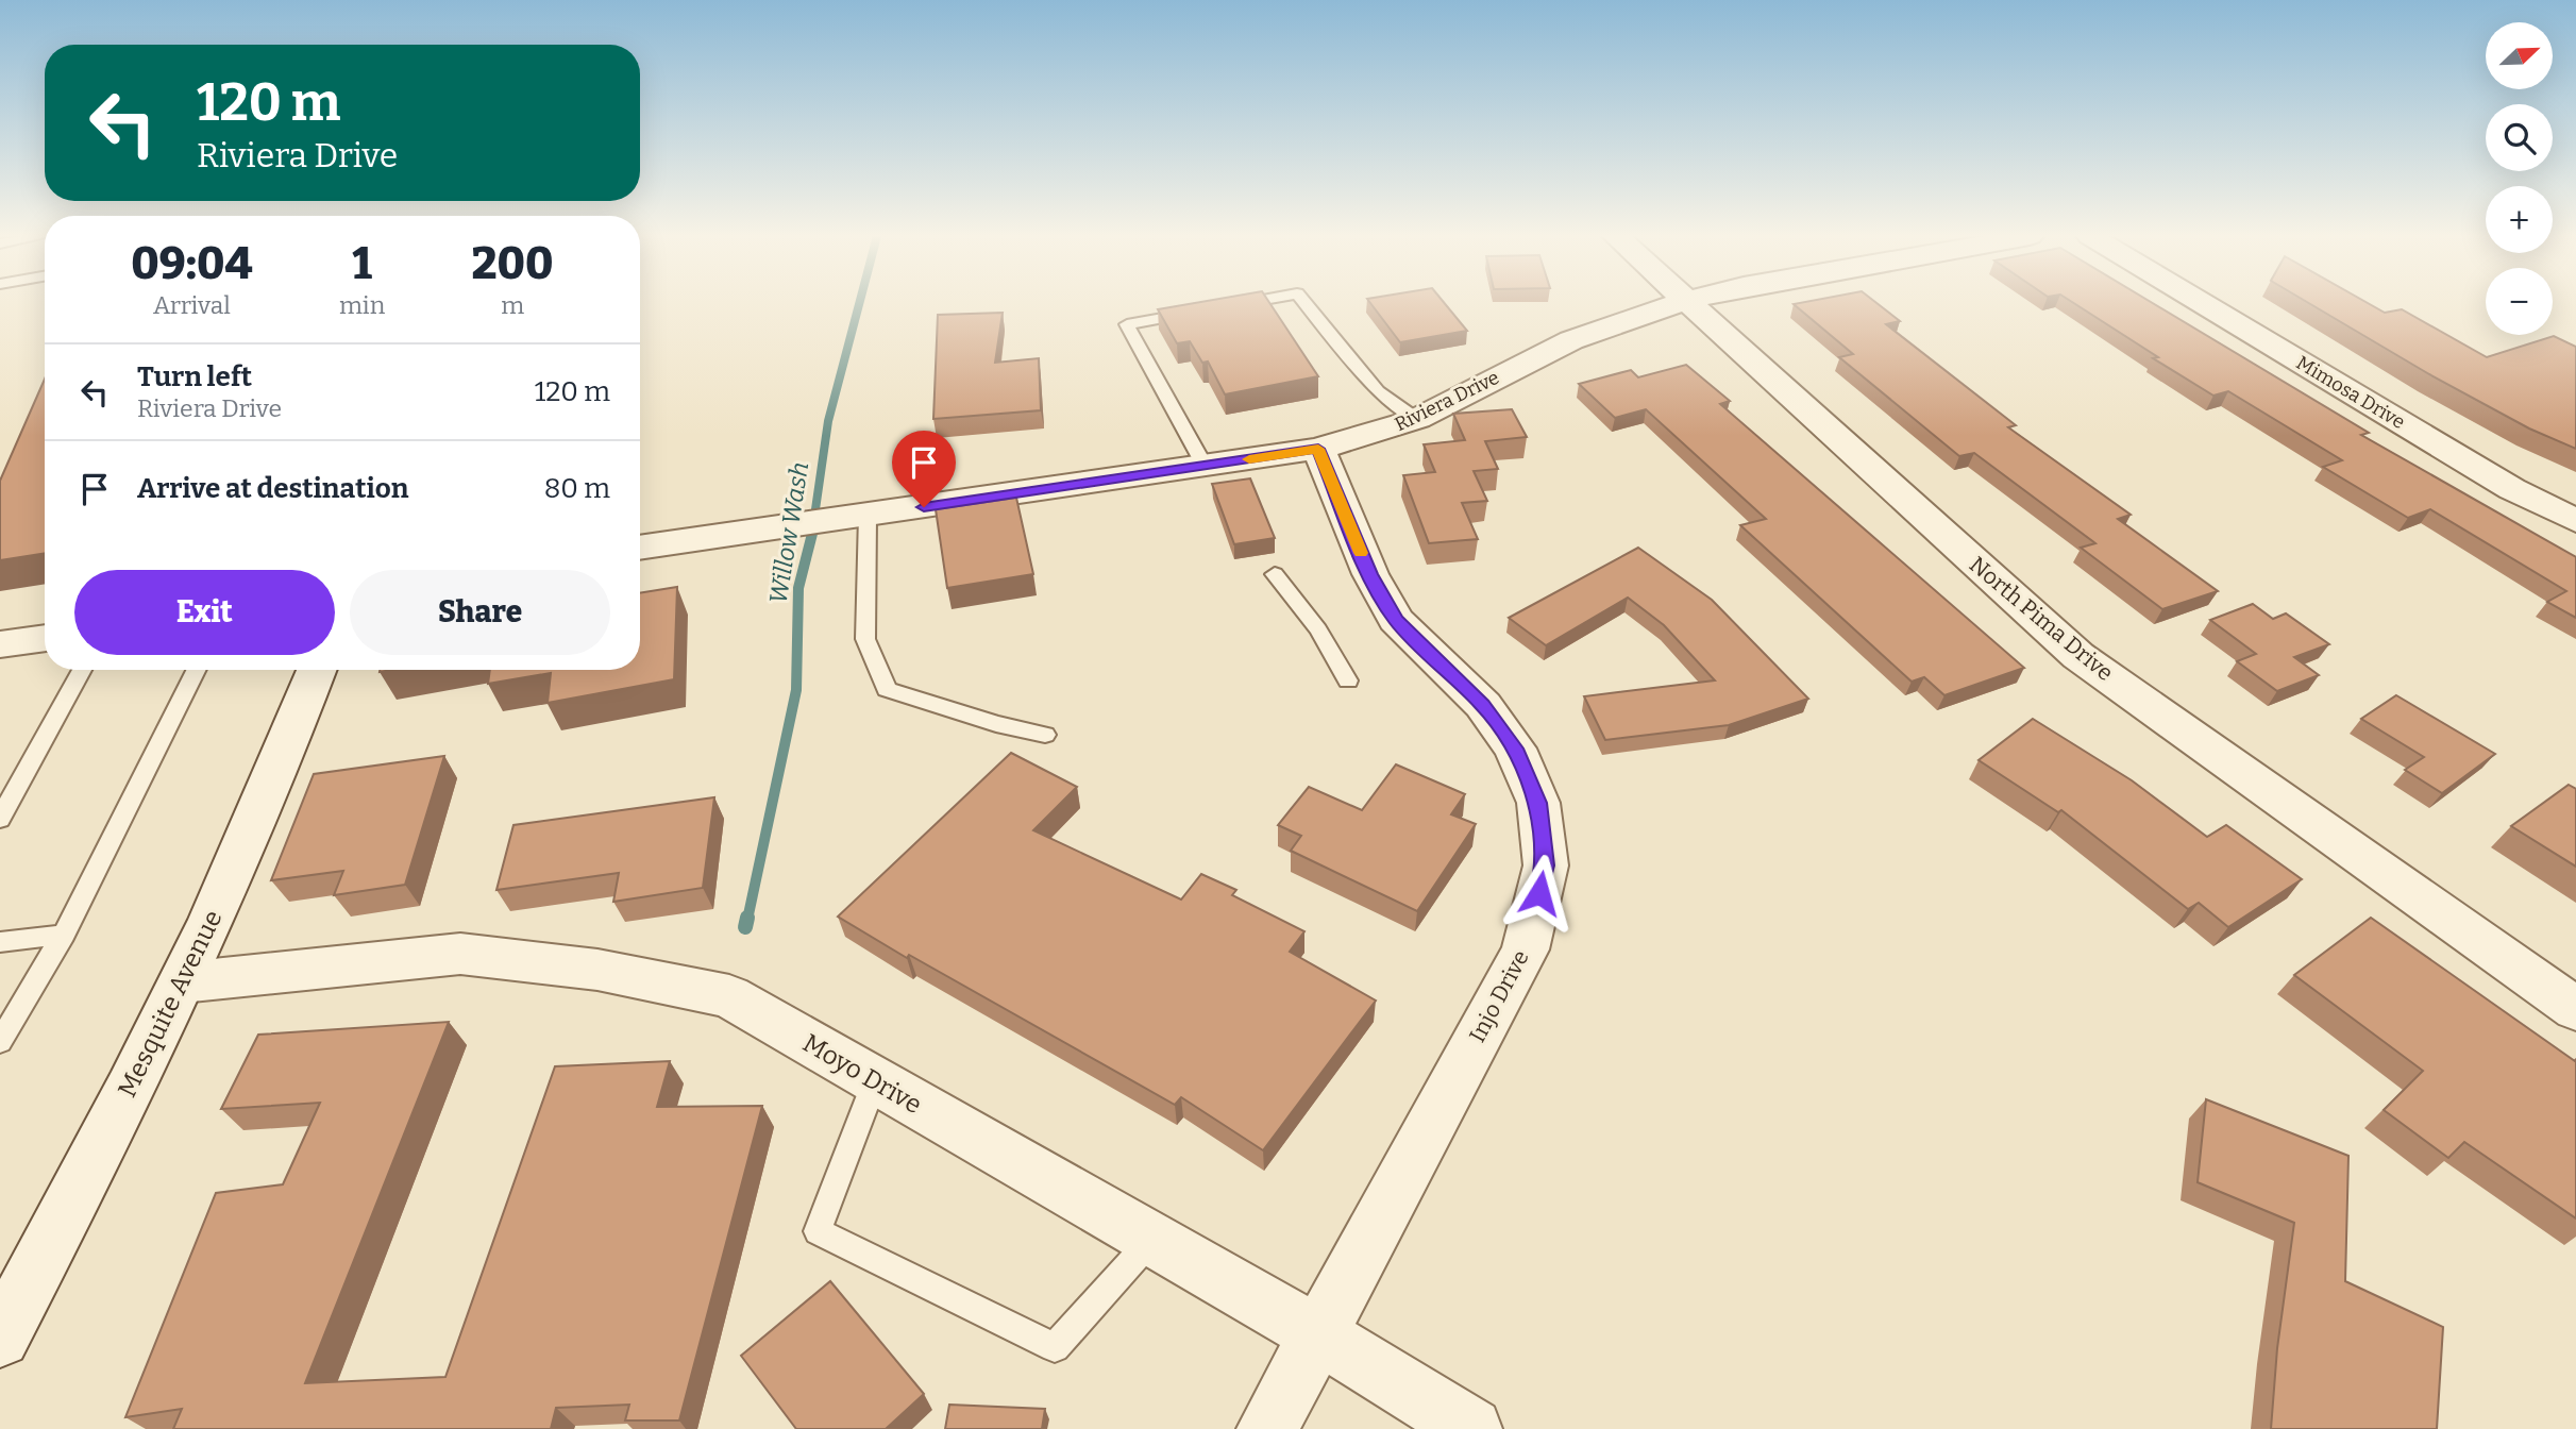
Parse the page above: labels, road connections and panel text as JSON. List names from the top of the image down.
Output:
{
  "streets": {
    "street": [
      "Mimosa Drive",
      "Riviera Drive",
      "North Pima Drive",
      "Injo Drive",
      "Mesquite Avenue",
      "Moyo Drive"
    ]
  },
  "crossings": [
    ["Riviera Drive", "Injo Drive"],
    ["Injo Drive", "Moyo Drive"],
    ["Mesquite Avenue", "Moyo Drive"]
  ],
  "water": ["Willow Wash"],
  "north": "top right",
  "page": {
    "map_buttons": ["+", "−"],
    "turn": ["120 m", "Riviera Drive"],
    "eta": [
      "09:04",
      "Arrival",
      "1",
      "min",
      "200",
      "m"
    ],
    "list": [
      {
        "name": "Turn left",
        "note": "Riviera Drive",
        "value": "120 m"
      },
      {
        "name": "Arrive at destination",
        "value": "80 m"
      }
    ],
    "buttons": ["Exit", "Share"]
  }
}
